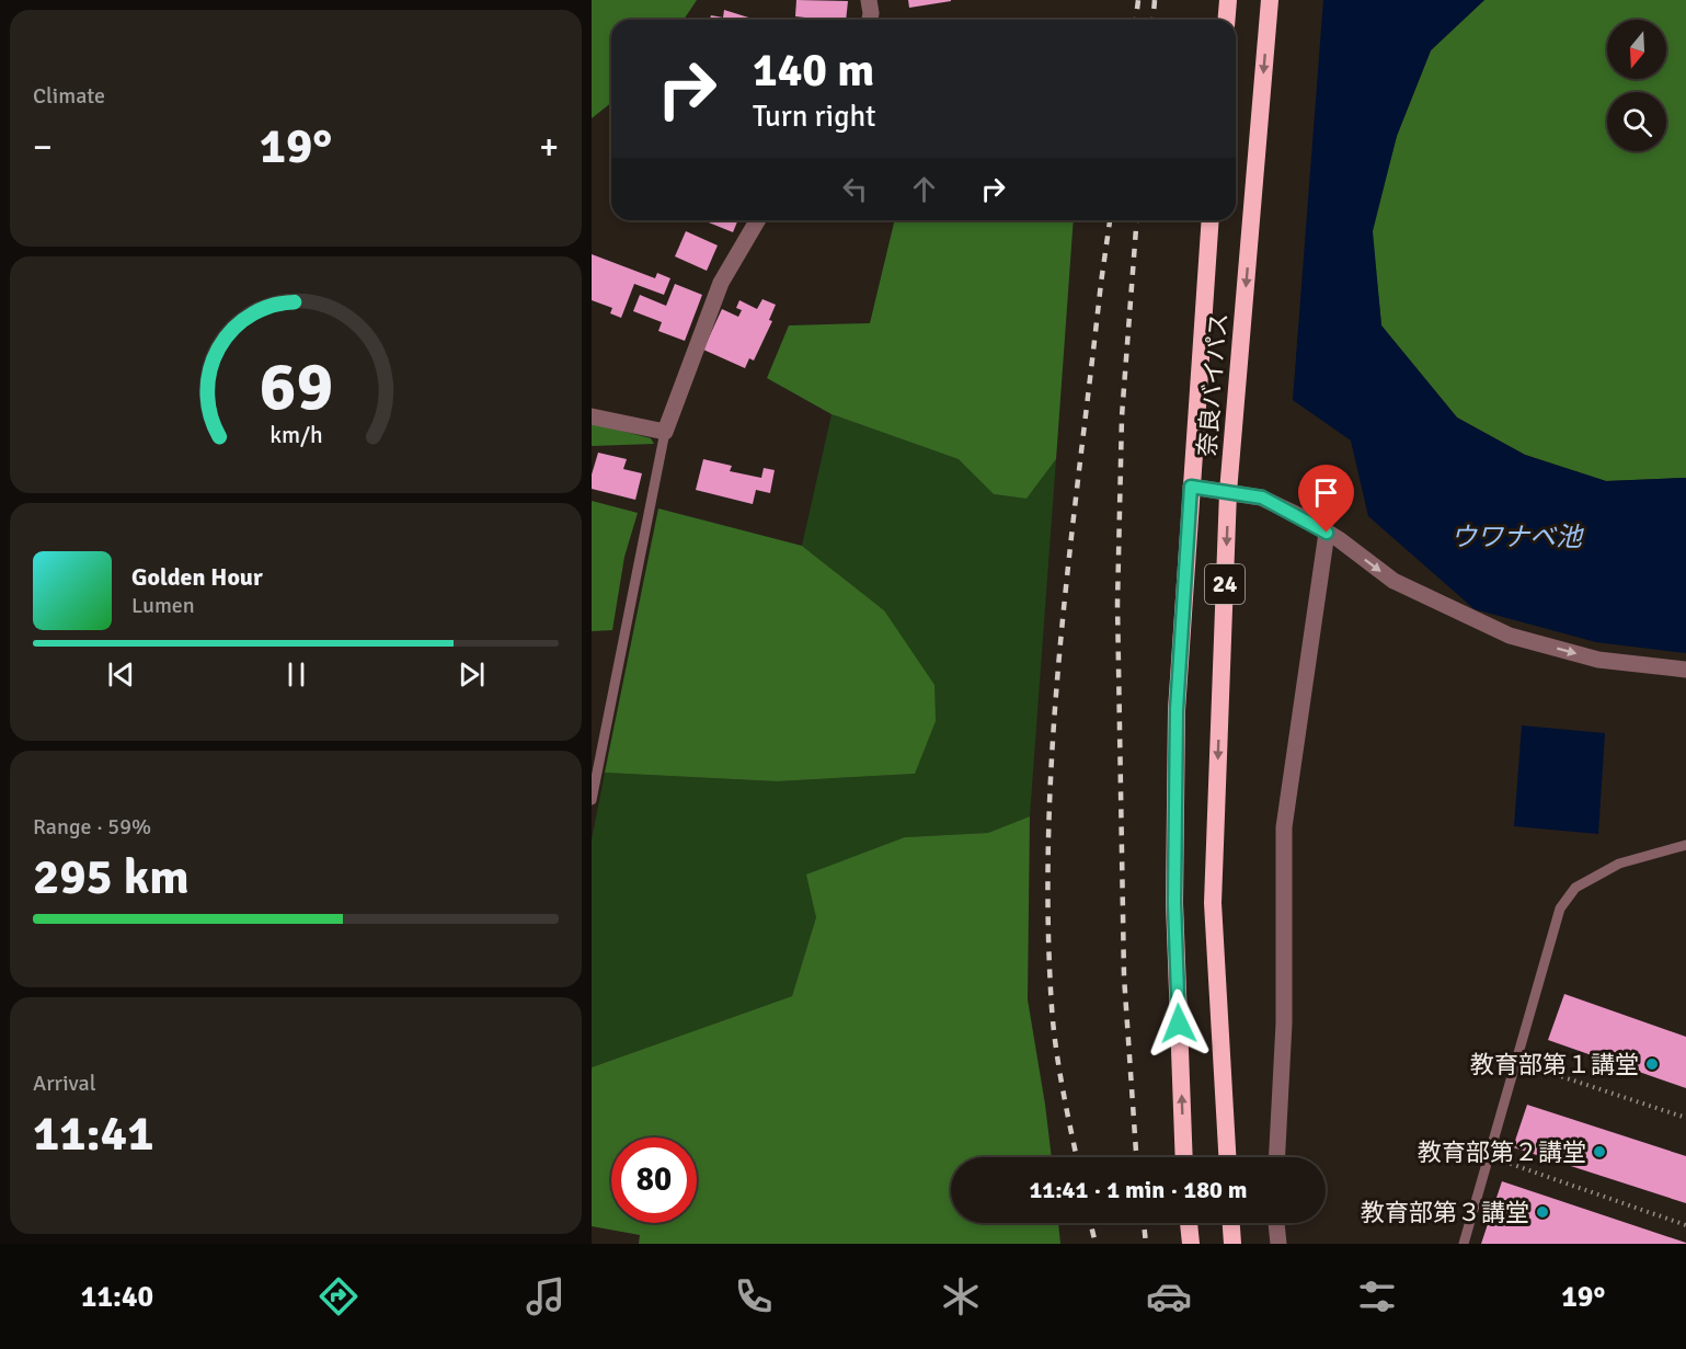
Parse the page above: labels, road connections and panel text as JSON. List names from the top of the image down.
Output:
{
  "streets": {
    "highway": ["奈良バイパス", "24"]
  },
  "water": ["ウワナベ池"],
  "places": ["教育部第１講堂", "教育部第２講堂", "教育部第３講堂"],
  "north": "bottom",
  "page": {
    "tile": [
      "Climate",
      ["Range · 59%", "295 km"],
      ["Arrival", "11:41"]
    ],
    "turn": ["140 m", "Turn right"],
    "heat": ["−", "19°", "+"],
    "song": ["Golden Hour", "Lumen"],
    "limit": "80",
    "trip": "11:41 · 1 min · 180 m",
    "tabs": ["11:40", "19°"],
    "gauge": ["69", "km/h"]
  }
}
